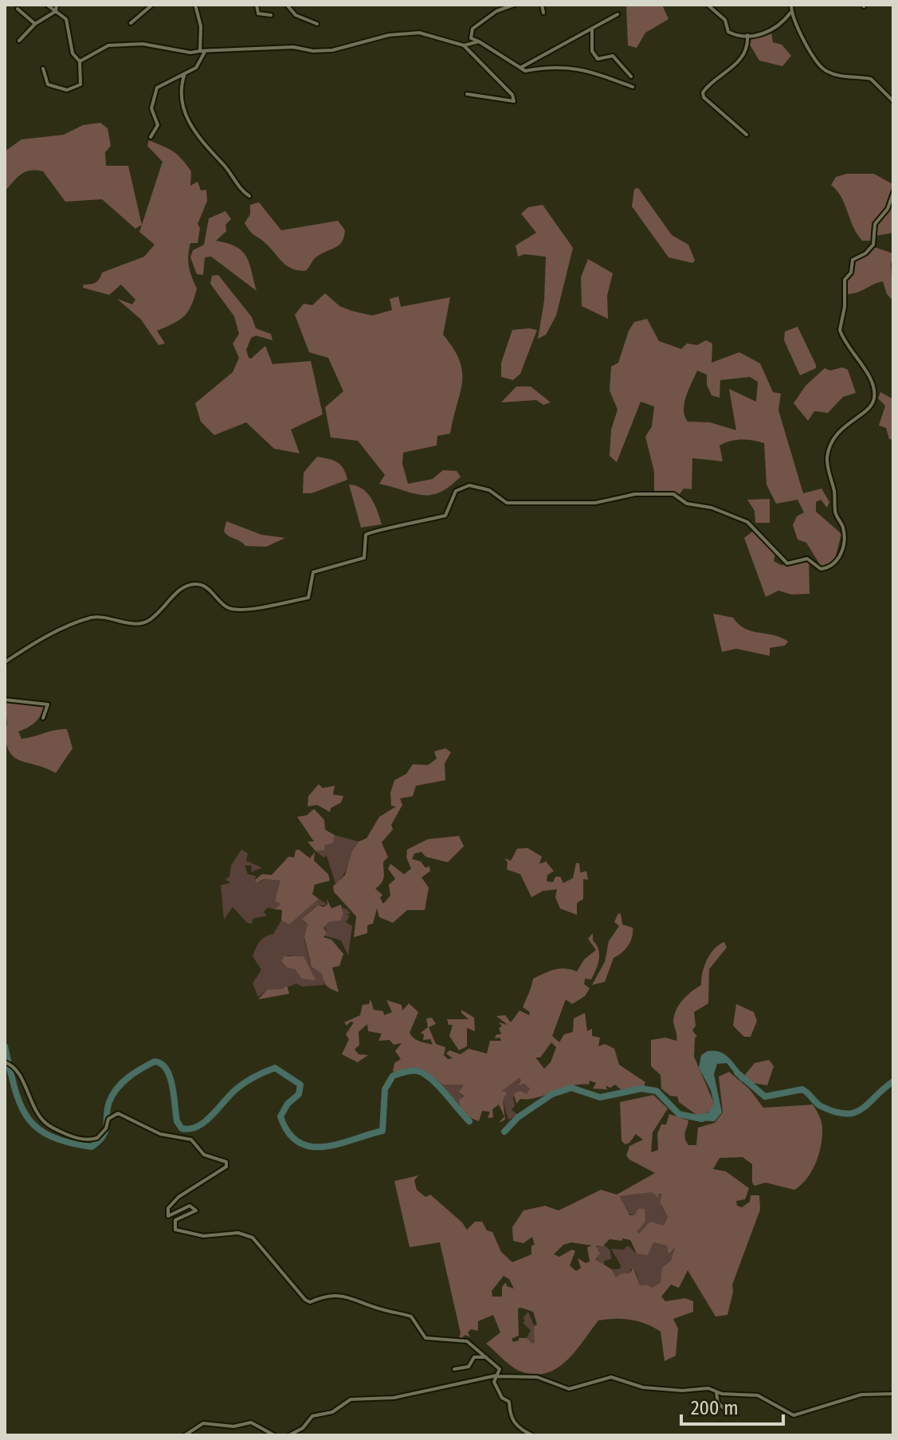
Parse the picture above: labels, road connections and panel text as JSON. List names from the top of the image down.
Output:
{
  "scale_bar": "200 m"
}
